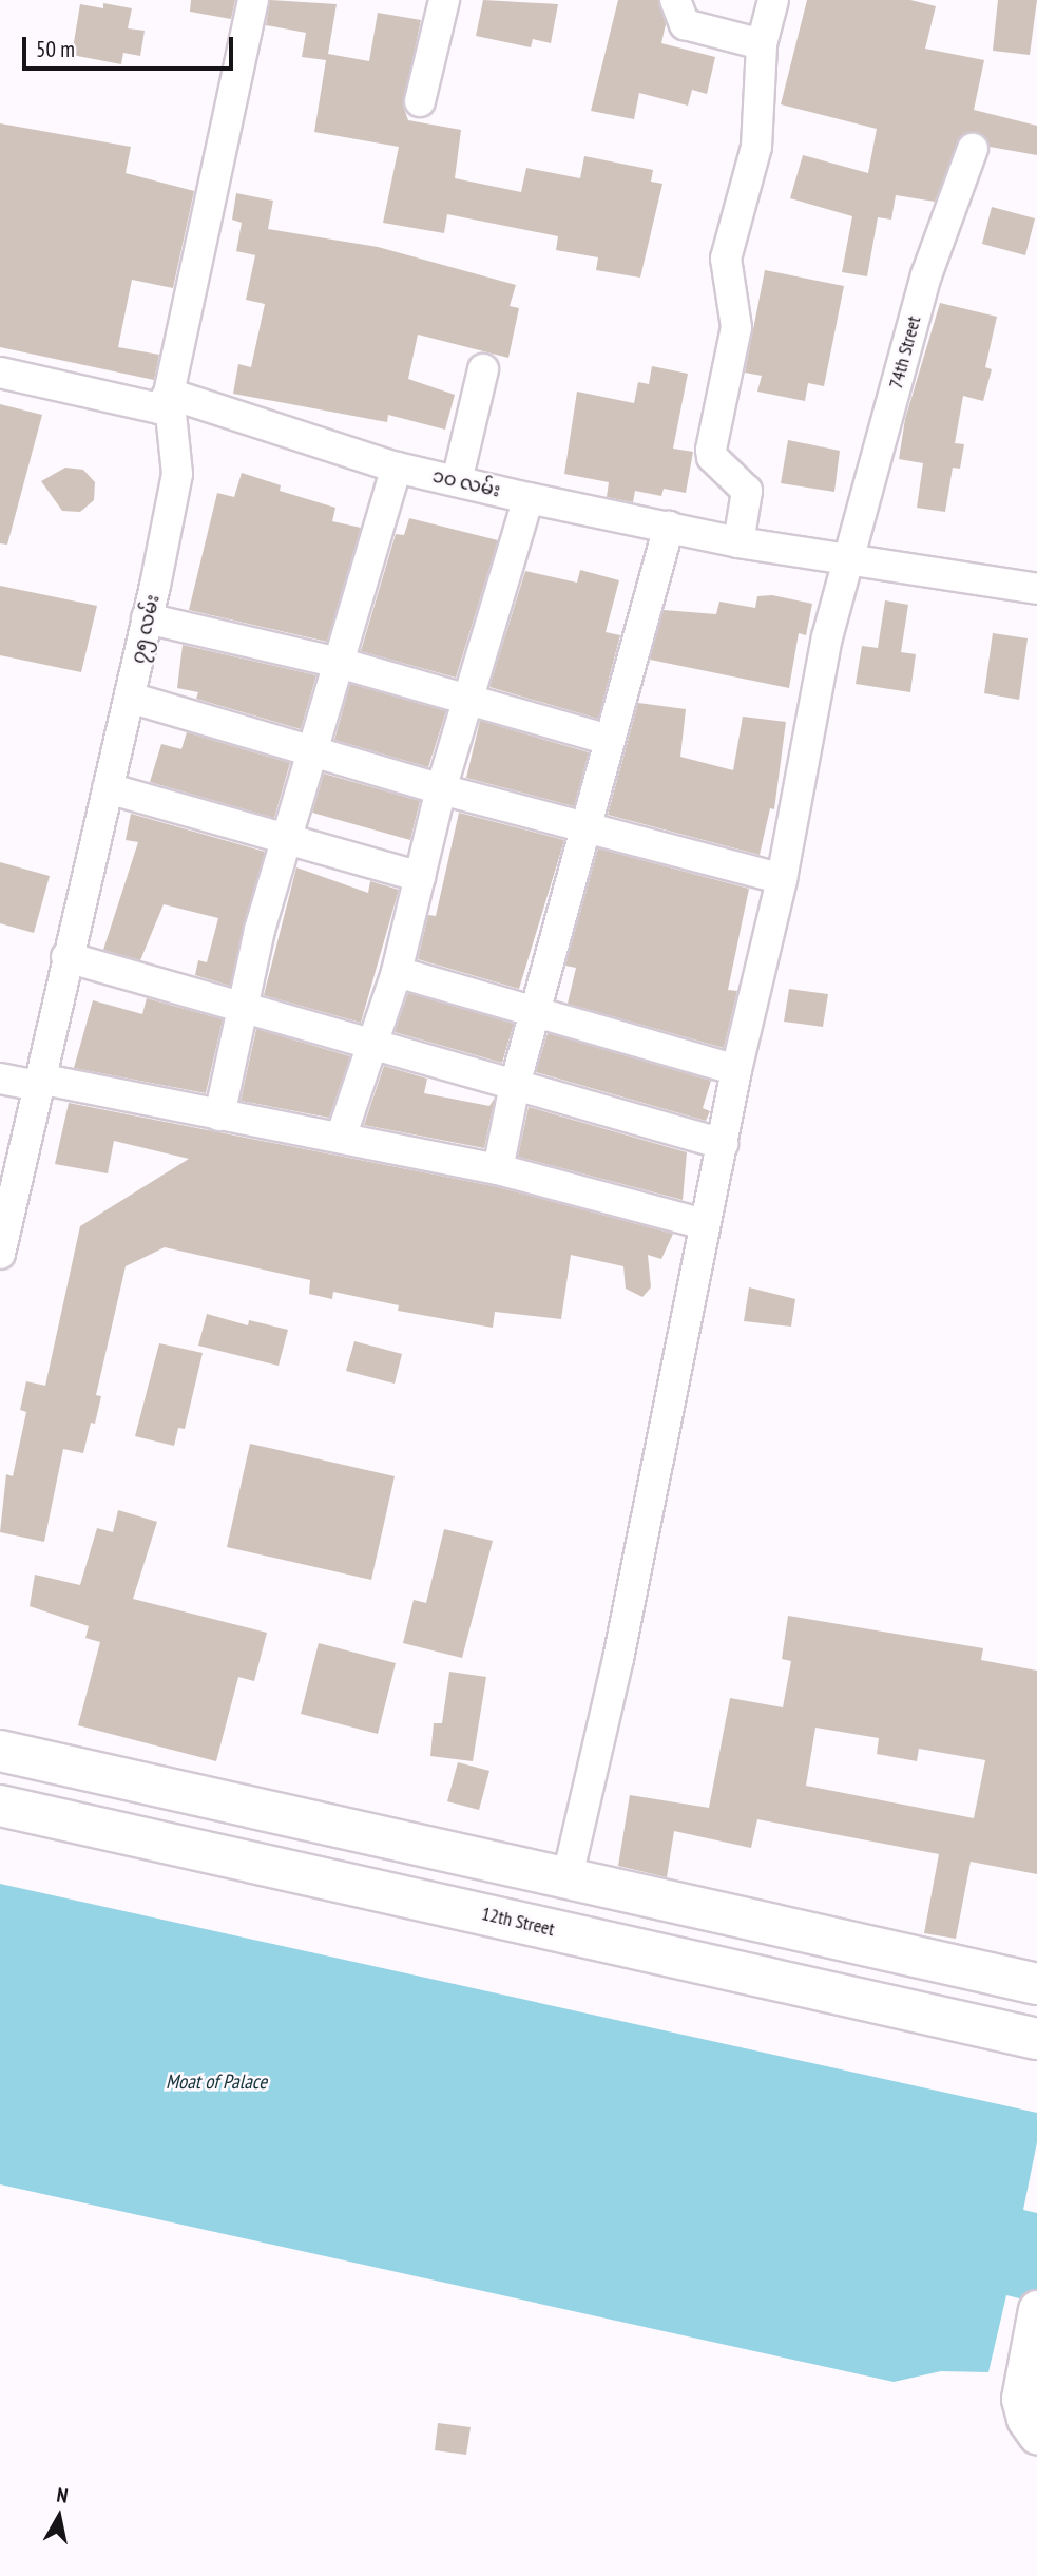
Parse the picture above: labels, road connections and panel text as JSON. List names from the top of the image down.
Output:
{
  "streets": {
    "main road": ["12th Street"],
    "street": ["74th Street", "၁၀ လမ်း", "၇၅ လမ်း"]
  },
  "crossings": [
    ["74th Street", "၁၀ လမ်း"],
    ["၁၀ လမ်း", "၇၅ လမ်း"]
  ],
  "water": ["Moat of Palace"],
  "scale_bar": "50 m",
  "north": "top"
}
